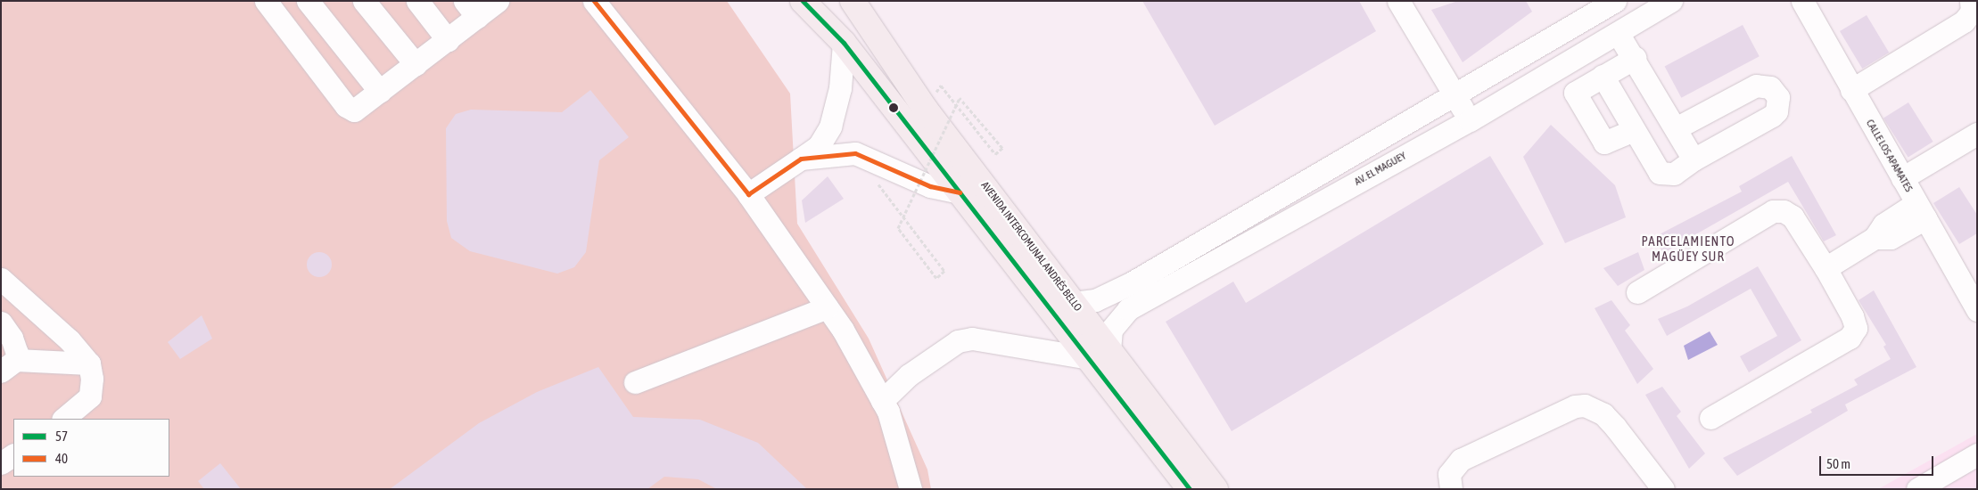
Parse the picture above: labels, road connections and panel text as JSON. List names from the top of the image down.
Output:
{
  "streets": {
    "main road": ["AVENIDA INTERCOMUNAL ANDRÉS BELLO"],
    "street": ["CALLE LOS APAMATES", "AV. EL MAGUEY"]
  },
  "crossings": [
    ["AV. EL MAGUEY", "AVENIDA INTERCOMUNAL ANDRÉS BELLO"]
  ],
  "districts": ["PARCELAMIENTO MAGÜEY SUR"],
  "lines": ["transit line 57", "transit line 40"],
  "legend": ["57", "40"],
  "scale_bar": "50 m"
}
